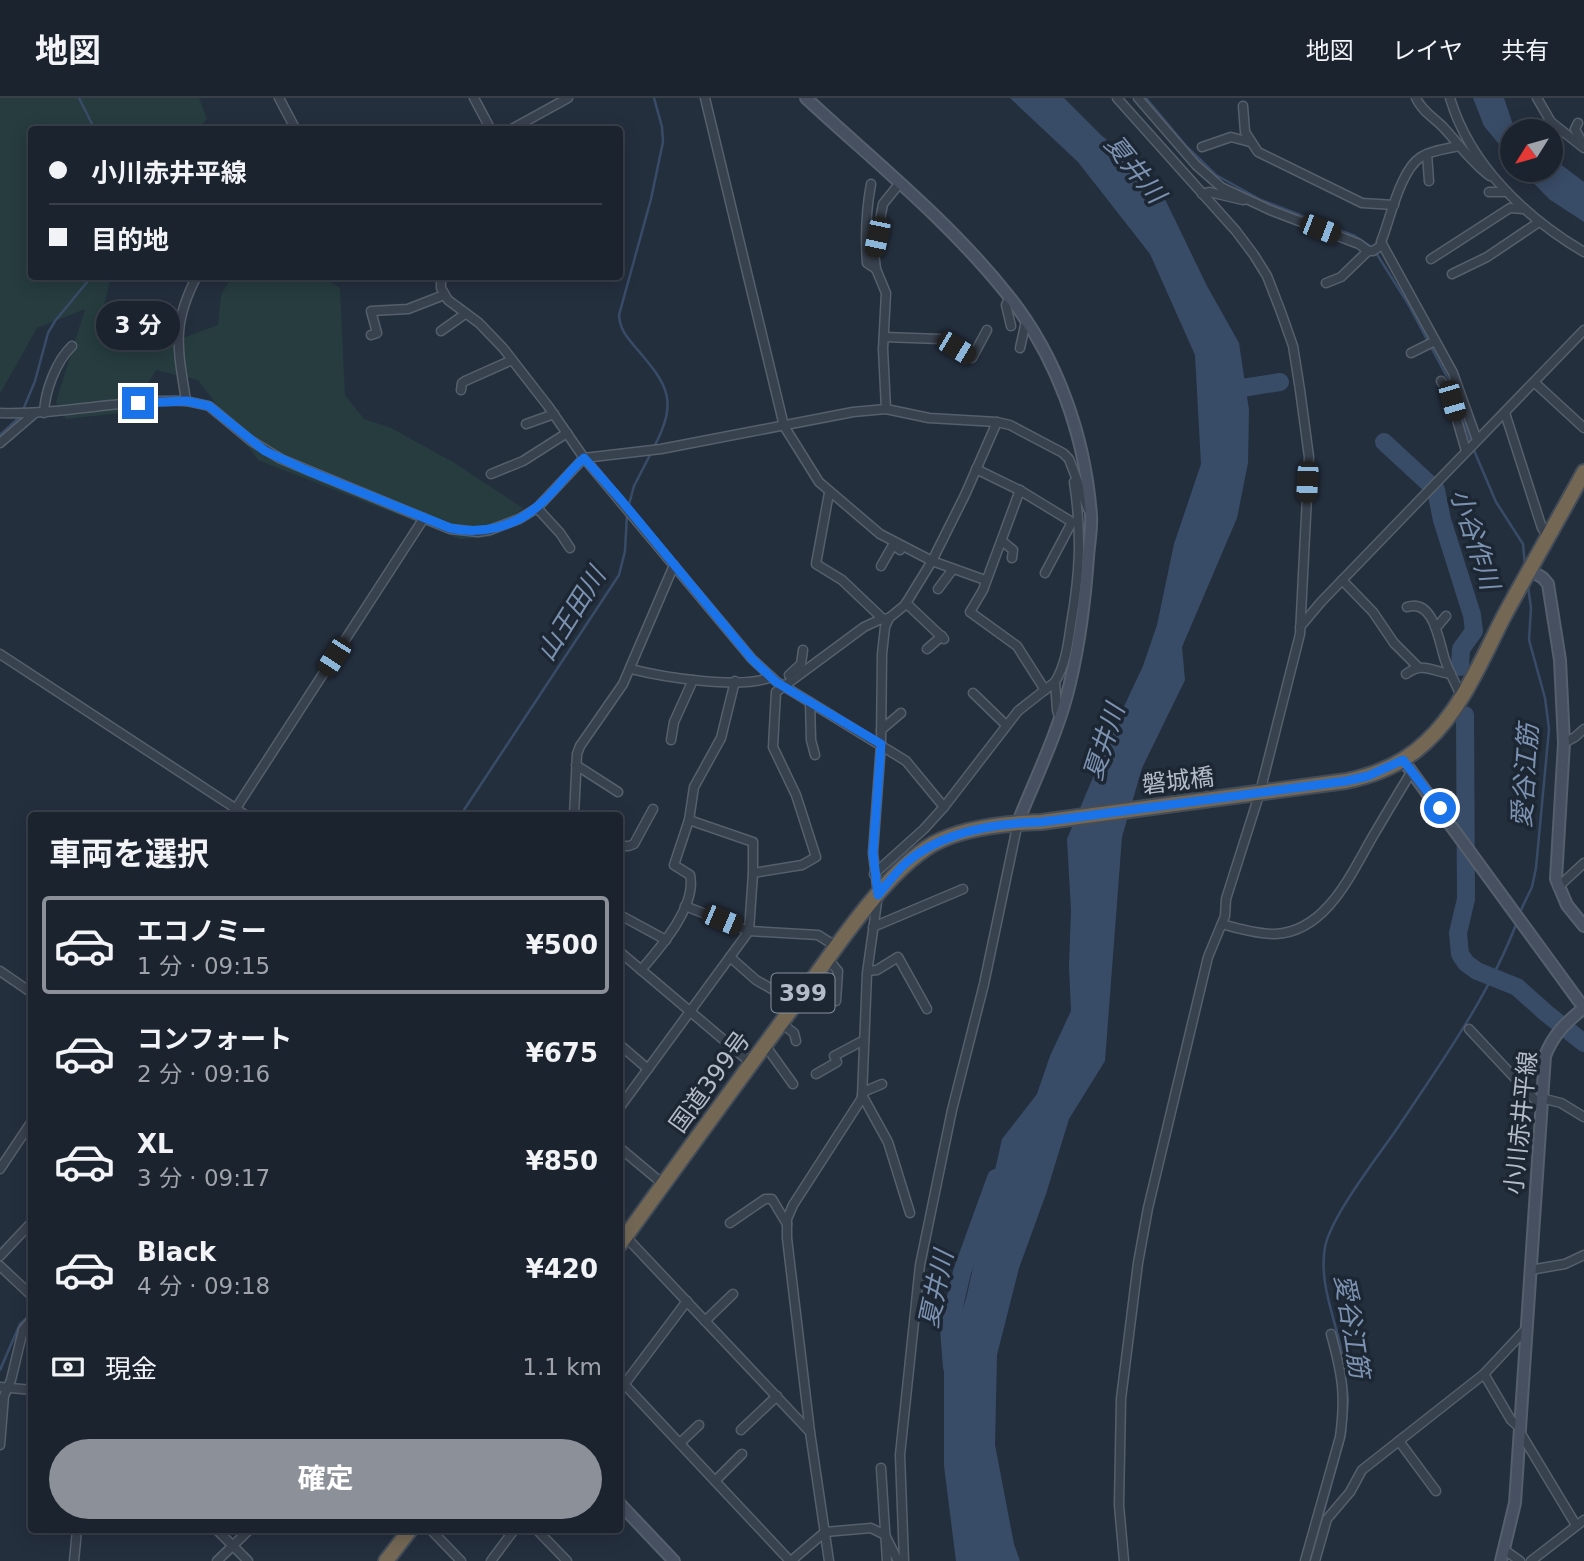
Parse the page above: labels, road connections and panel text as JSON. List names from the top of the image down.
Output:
{
  "streets": {
    "highway": ["磐城橋", "399", "国道399号"],
    "street": ["小川赤井平線"]
  },
  "crossings": [
    ["磐城橋", "399"],
    ["磐城橋", "国道399号"],
    ["399", "小川赤井平線"]
  ],
  "water": [
    "夏井川",
    "小谷作川",
    "山王田川",
    "愛谷江筋"
  ],
  "north": "bottom left",
  "page": {
    "header": "地図",
    "nav": ["地図", "レイヤ", "共有"],
    "banner": ["小川赤井平線", "目的地"],
    "bubble": "3 分",
    "heading": "車両を選択",
    "list": [
      {
        "name": "エコノミー",
        "note": "1 分 · 09:15",
        "value": "¥500"
      },
      {
        "name": "コンフォート",
        "note": "2 分 · 09:16",
        "value": "¥675"
      },
      {
        "name": "XL",
        "note": "3 分 · 09:17",
        "value": "¥850"
      },
      {
        "name": "Black",
        "note": "4 分 · 09:18",
        "value": "¥420"
      }
    ],
    "pay": ["現金", "1.1 km"],
    "buttons": "確定"
  }
}
